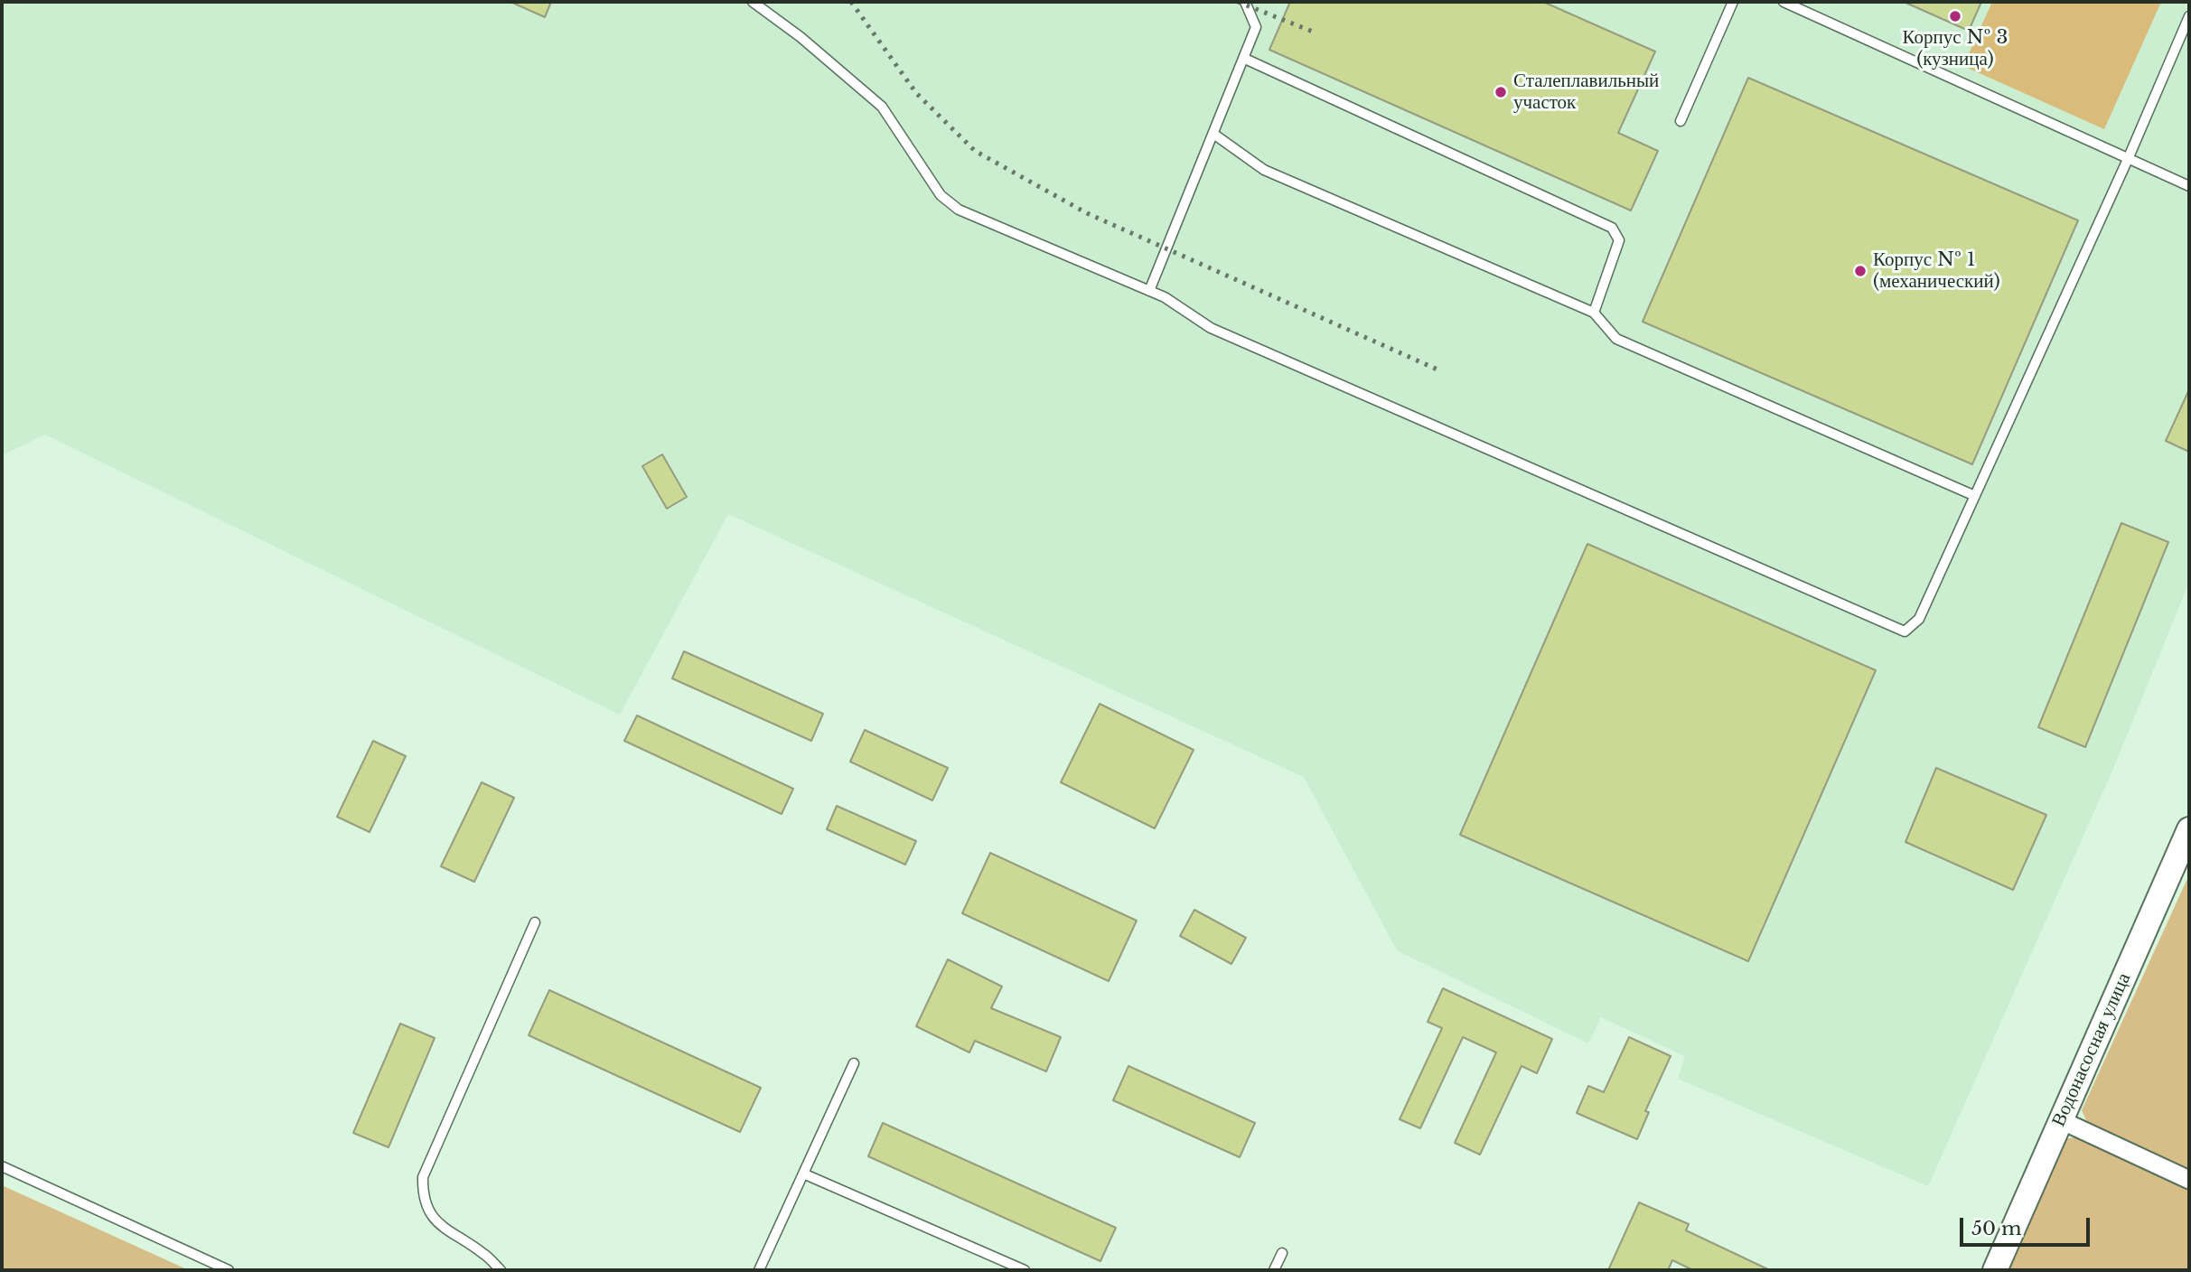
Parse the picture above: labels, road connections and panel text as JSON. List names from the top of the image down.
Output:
{
  "streets": {
    "street": ["Водонасосная улица"]
  },
  "places": ["Корпус № 3 (кузница)", "Сталеплавильный участок", "Корпус № 1 (механический)"],
  "scale_bar": "50 m"
}
